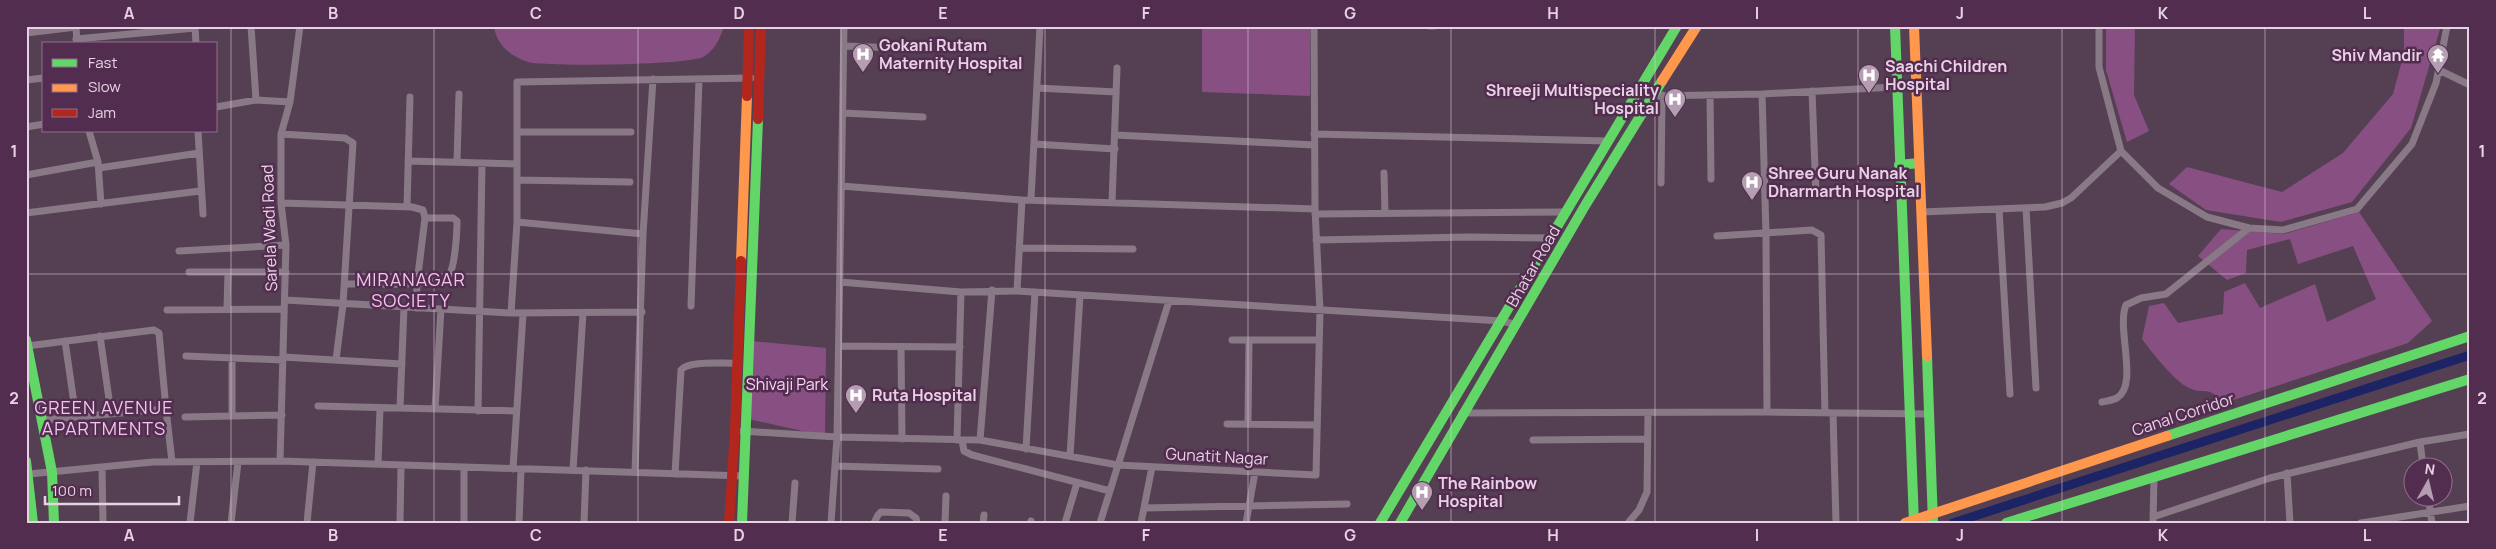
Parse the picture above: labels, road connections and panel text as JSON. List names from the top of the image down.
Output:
{
  "streets": {
    "street": [
      "Sarela Wadi Road",
      "Bhatar Road",
      "Canal Corridor",
      "Gunatit Nagar"
    ]
  },
  "districts": ["MIRANAGAR SOCIETY", "GREEN AVENUE APARTMENTS"],
  "parks": ["Shivaji Park"],
  "places": {
    "hospital": [
      "Gokani Rutam Maternity Hospital",
      "Saachi Children Hospital",
      "Shreeji Multispeciality Hospital",
      "Shree Guru Nanak Dharmarth Hospital",
      "Ruta Hospital",
      "The Rainbow Hospital"
    ],
    "temple": ["Shiv Mandir"]
  },
  "legend": ["Fast", "Slow", "Jam"],
  "scale_bar": "100 m",
  "north": "top",
  "grid": {
    "columns": [
      "A",
      "B",
      "C",
      "D",
      "E",
      "F",
      "G",
      "H",
      "I",
      "J",
      "K",
      "L"
    ],
    "rows": ["1", "2"]
  }
}
